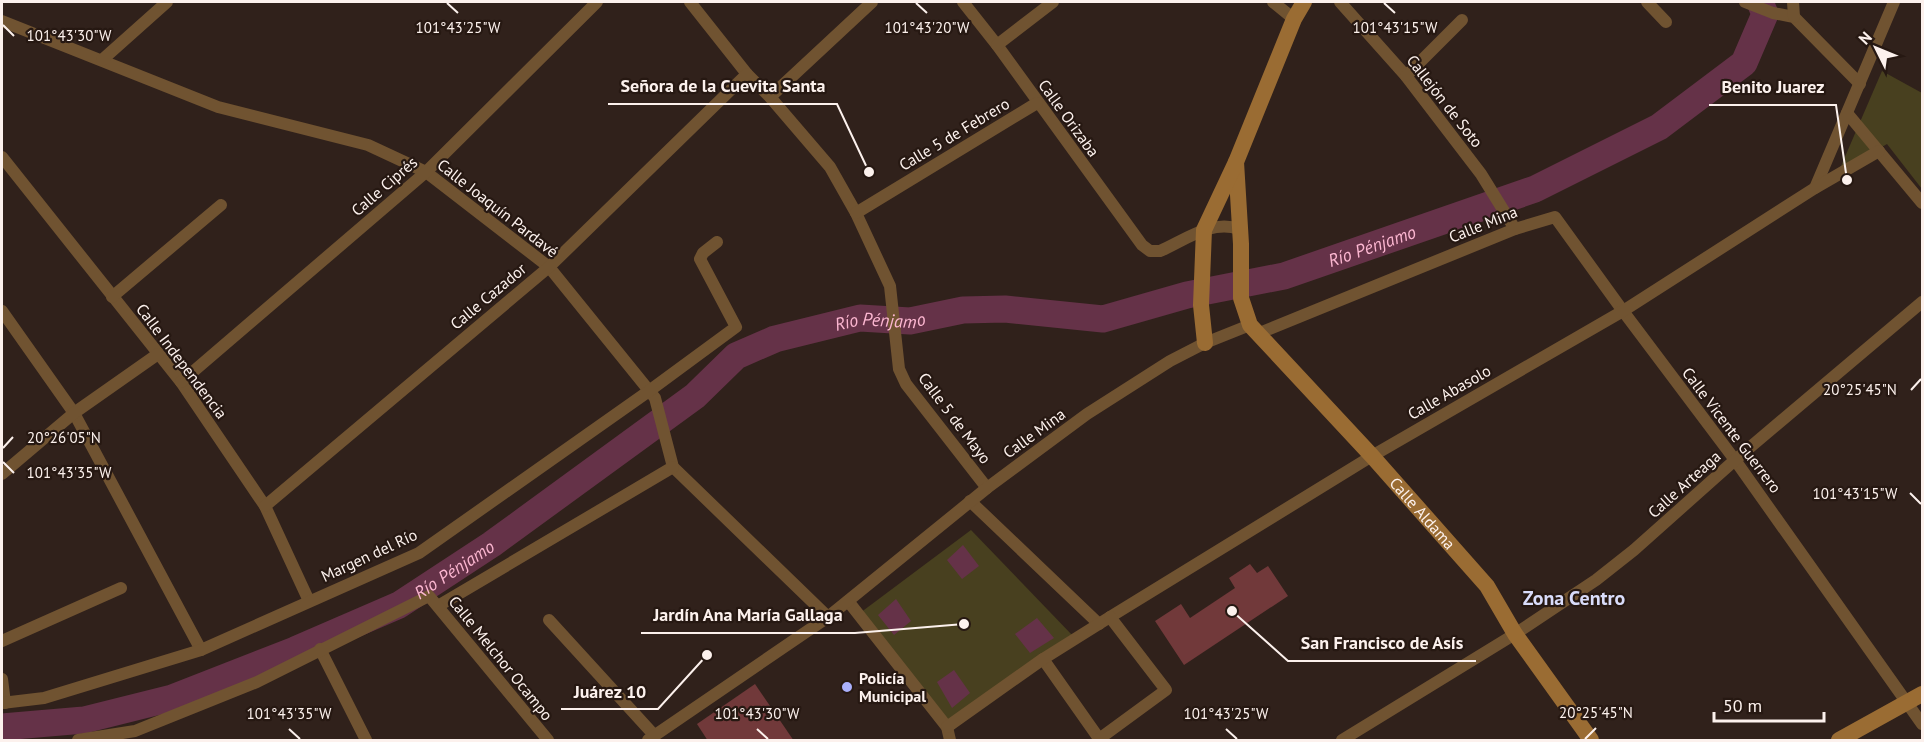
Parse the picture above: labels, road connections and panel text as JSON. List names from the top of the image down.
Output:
{
  "streets": {
    "street": [
      "Callejón de Soto",
      "Calle Orizaba",
      "Calle 5 de Febrero",
      "Calle Ciprés",
      "Calle Joaquín Pardavé",
      "Calle Mina",
      "Calle Cazador",
      "Calle Independencia",
      "Calle Abasolo",
      "Calle 5 de Mayo",
      "Calle Vicente Guerrero",
      "Calle Arteaga",
      "Calle Aldama",
      "Margen del Río",
      "Calle Melchor Ocampo"
    ]
  },
  "crossings": [
    ["Callejón de Soto", "Calle Mina"],
    ["Calle Orizaba", "Calle 5 de Febrero"],
    ["Calle 5 de Febrero", "Calle 5 de Mayo"],
    ["Calle Ciprés", "Calle Joaquín Pardavé"],
    ["Calle Ciprés", "Calle Independencia"],
    ["Calle Joaquín Pardavé", "Calle Cazador"],
    ["Calle Joaquín Pardavé", "Margen del Río"],
    ["Calle Mina", "Calle 5 de Mayo"],
    ["Calle Mina", "Calle Vicente Guerrero"],
    ["Calle Mina", "Calle Aldama"],
    ["Calle Cazador", "Calle Independencia"],
    ["Calle Cazador", "Calle 5 de Mayo"],
    ["Calle Independencia", "Margen del Río"],
    ["Calle Abasolo", "Calle Vicente Guerrero"],
    ["Calle Abasolo", "Calle Aldama"],
    ["Calle Vicente Guerrero", "Calle Arteaga"],
    ["Calle Arteaga", "Calle Aldama"]
  ],
  "districts": ["Zona Centro"],
  "water": ["Río Pénjamo"],
  "places": [
    "Señora de la Cuevita Santa",
    "Benito Juarez",
    "San Francisco de Asís",
    "Jardín Ana María Gallaga",
    "Juárez 10",
    "Policía Municipal"
  ],
  "scale_bar": "50 m",
  "north": "top left",
  "coordinates": [
    "101°43'25\"W",
    "101°43'20\"W",
    "101°43'15\"W",
    "101°43'30\"W",
    "20°25'45\"N",
    "20°26'05\"N",
    "101°43'35\"W"
  ]
}
